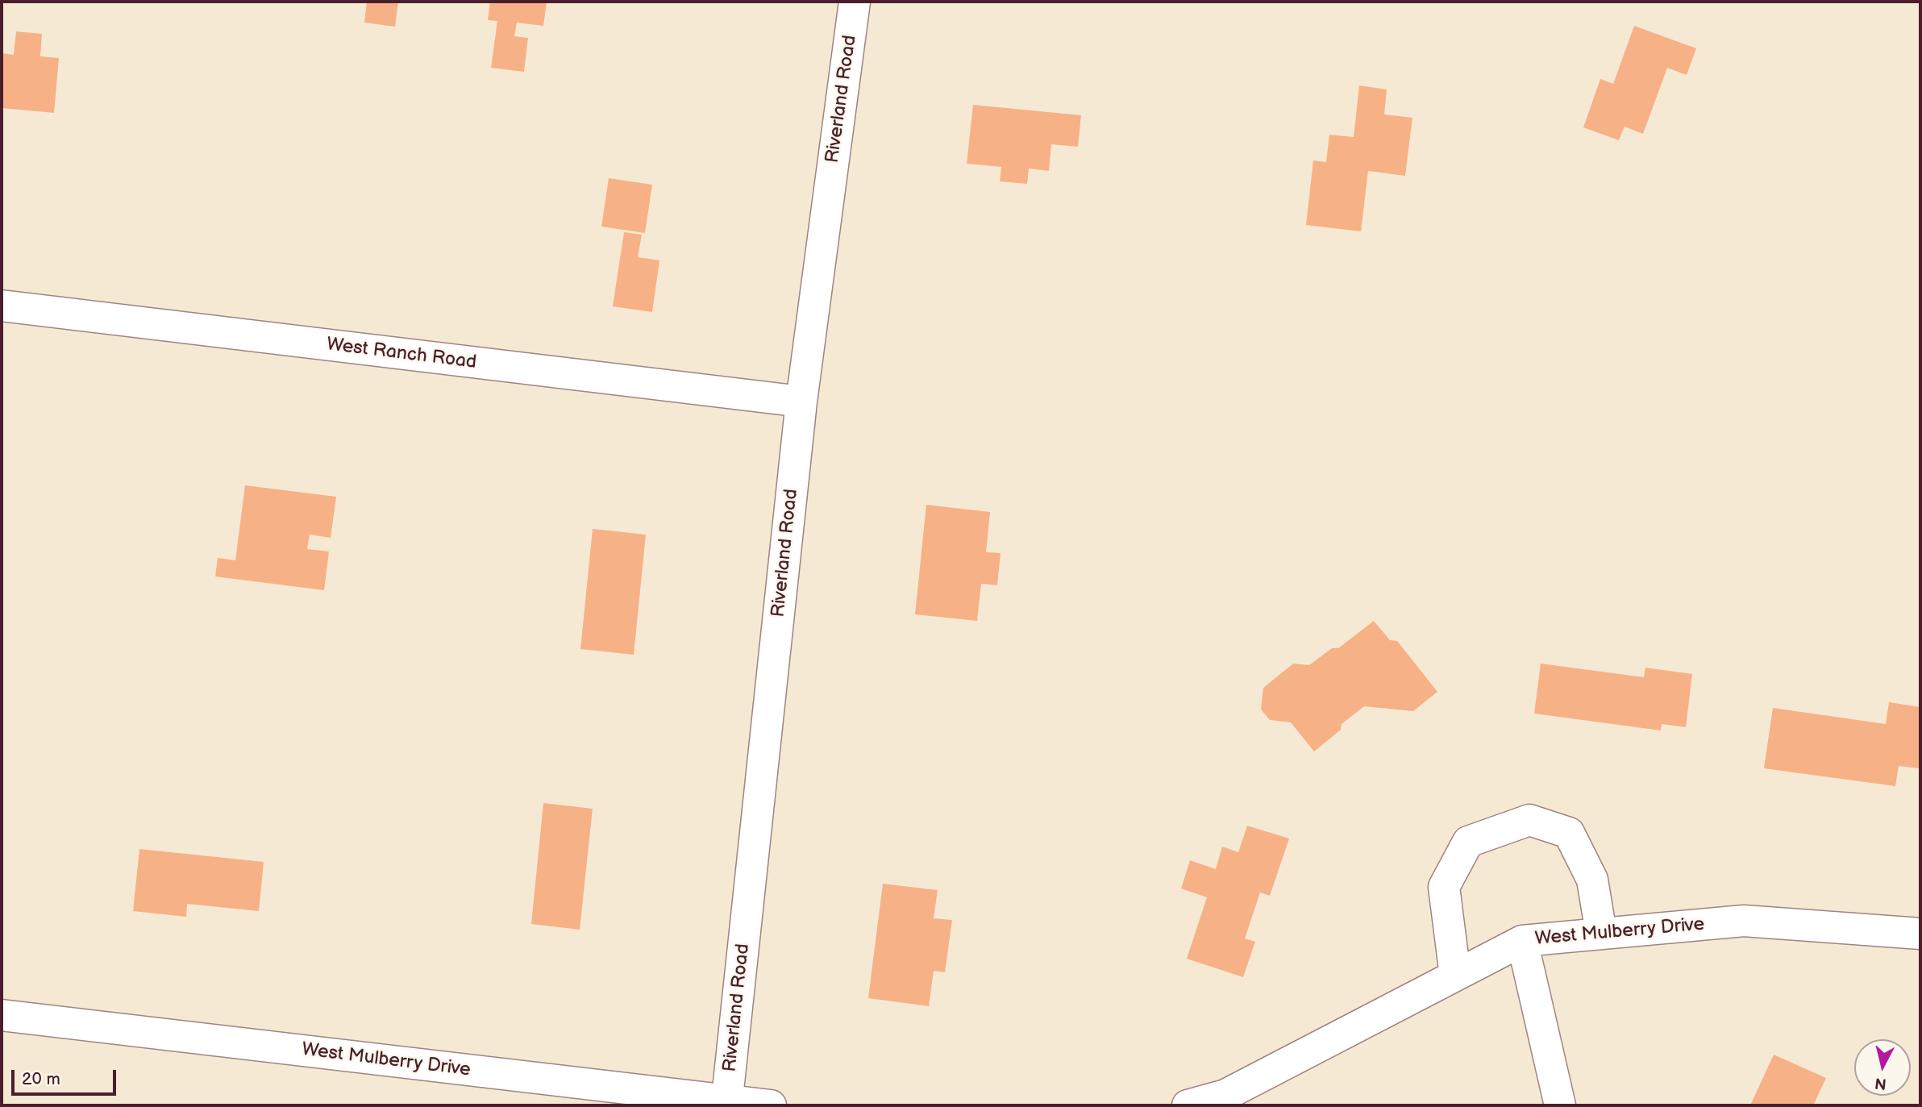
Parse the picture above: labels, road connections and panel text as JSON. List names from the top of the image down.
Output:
{
  "streets": {
    "street": ["Riverland Road", "West Ranch Road", "West Mulberry Drive"]
  },
  "crossings": [
    ["Riverland Road", "West Ranch Road"],
    ["Riverland Road", "West Mulberry Drive"]
  ],
  "scale_bar": "20 m",
  "north": "bottom"
}
